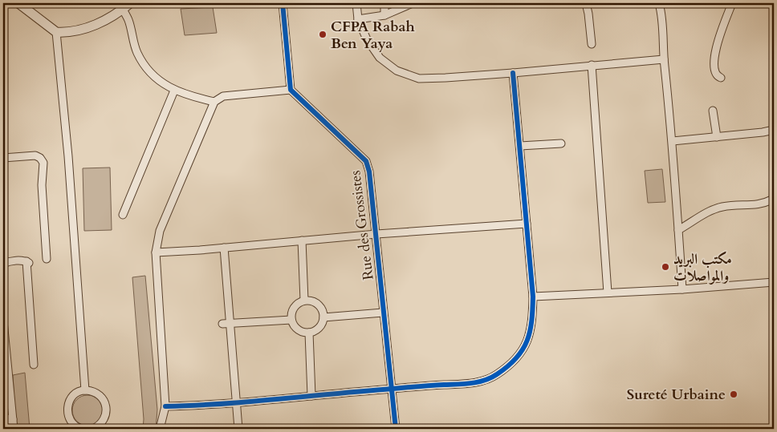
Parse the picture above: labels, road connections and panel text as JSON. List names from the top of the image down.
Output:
{
  "streets": {
    "street": ["Rue des Grossistes"]
  },
  "places": ["CFPA Rabah Ben Yaya", "مكتب البريد والمواصلات", "Sureté Urbaine"]
}
